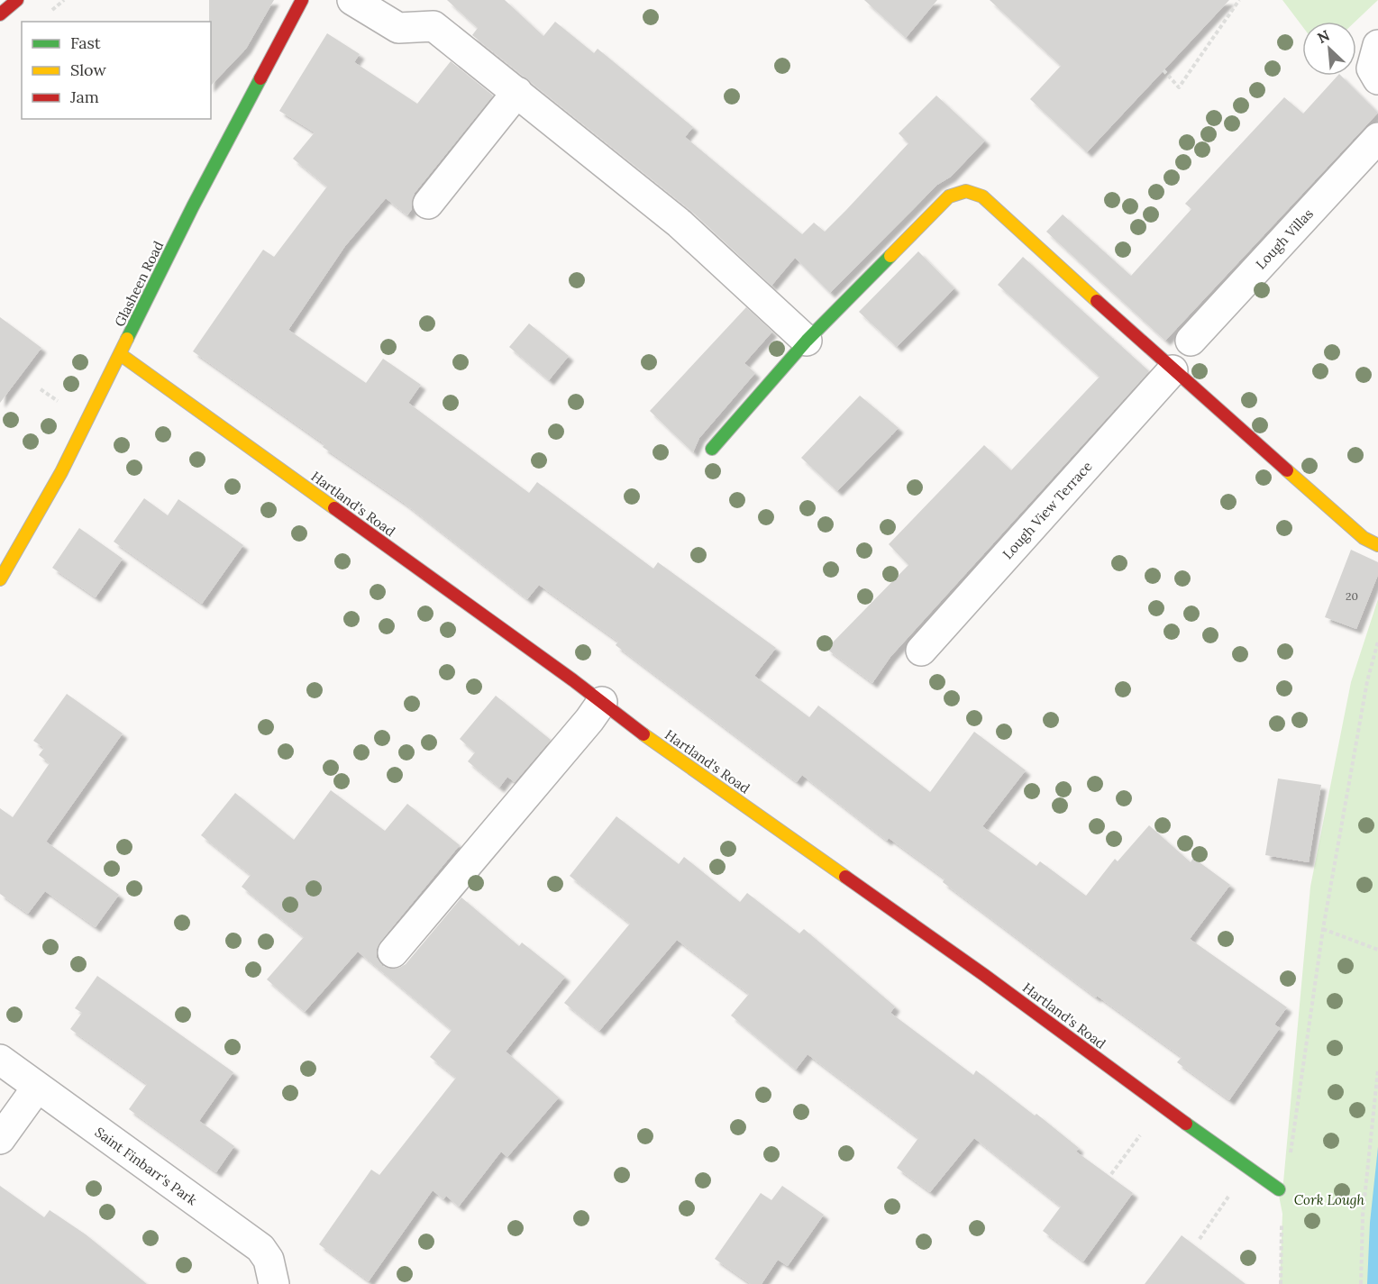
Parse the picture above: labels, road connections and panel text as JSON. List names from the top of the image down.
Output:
{
  "streets": {
    "street": [
      "Lough Villas",
      "Glasheen Road",
      "Hartland's Road",
      "Lough View Terrace",
      "Saint Finbarr's Park"
    ]
  },
  "crossings": [
    ["Glasheen Road", "Hartland's Road"]
  ],
  "parks": ["Cork Lough"],
  "house_numbers": ["20"],
  "legend": ["Fast", "Slow", "Jam"],
  "north": "top left"
}
